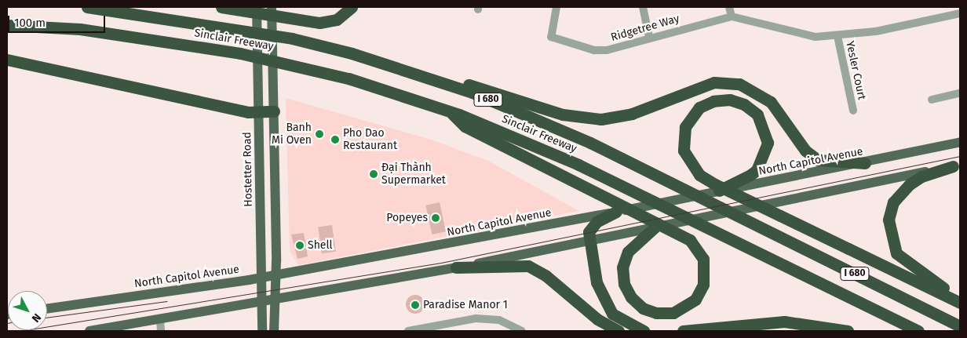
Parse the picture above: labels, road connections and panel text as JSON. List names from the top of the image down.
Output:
{
  "streets": {
    "highway": ["Sinclair Freeway", "I 680"],
    "main road": ["North Capitol Avenue", "Hostetter Road"],
    "street": ["Ridgetree Way", "Yesler Court"]
  },
  "crossings": [
    ["Ridgetree Way", "Yesler Court"],
    ["North Capitol Avenue", "Hostetter Road"]
  ],
  "places": [
    "Banh Mi Oven",
    "Pho Dao Restaurant",
    "Đại Thành Supermarket",
    "Popeyes",
    "Shell",
    "Paradise Manor 1"
  ],
  "scale_bar": "100 m",
  "north": "bottom right"
}
